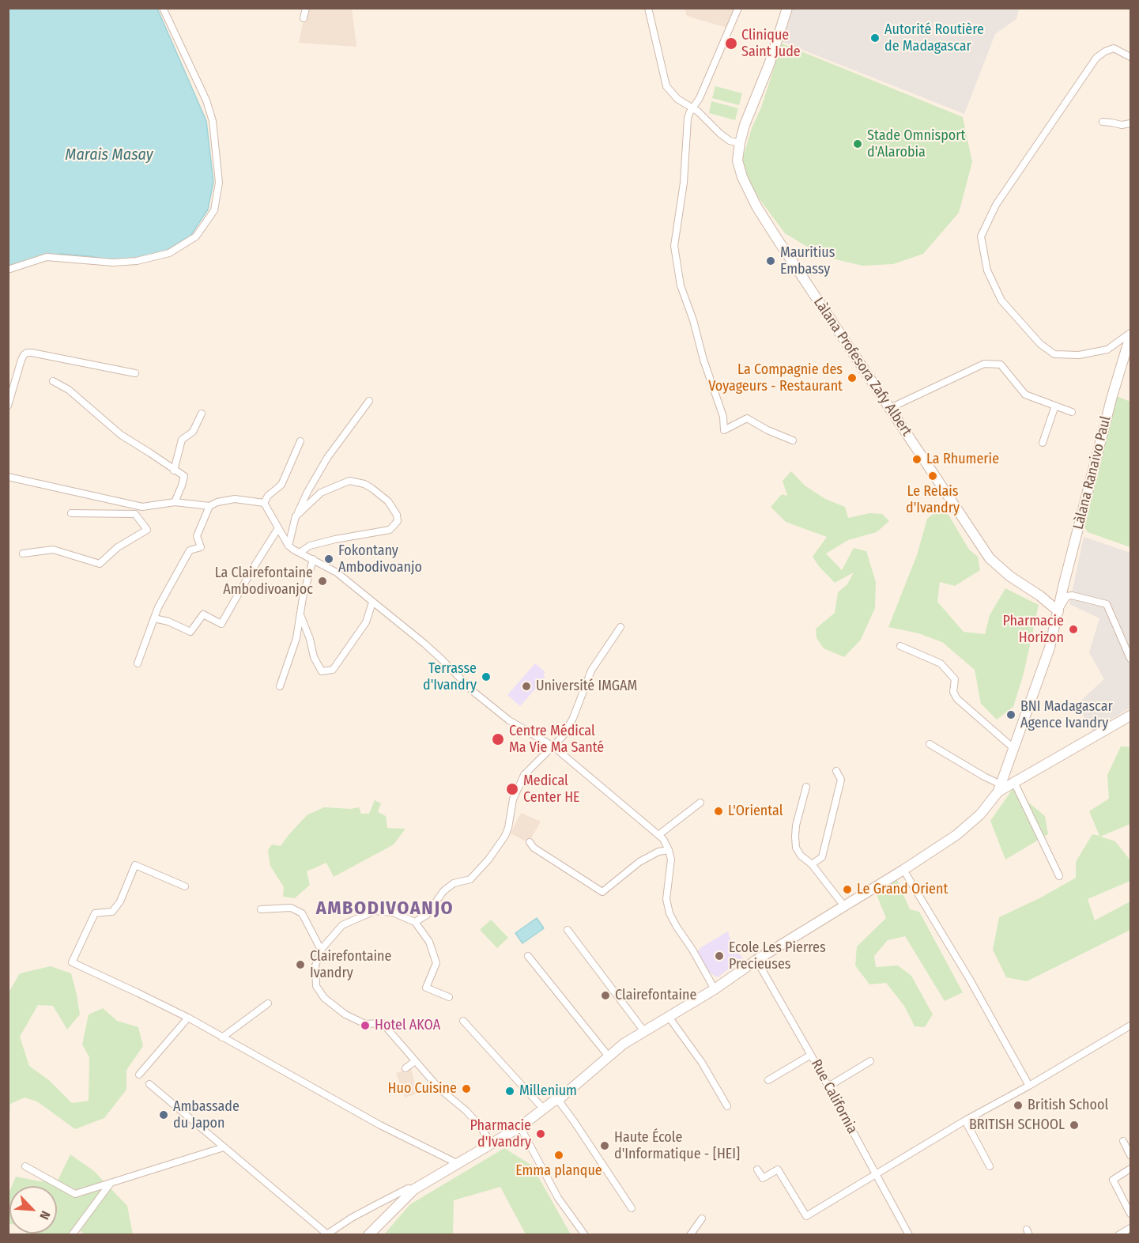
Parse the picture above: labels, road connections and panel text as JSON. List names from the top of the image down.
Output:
{
  "streets": {
    "main road": ["Làlana Profesora Zafy Albert", "Làlana Ranaivo Paul"],
    "street": ["Rue California"]
  },
  "crossings": [
    ["Làlana Profesora Zafy Albert", "Làlana Ranaivo Paul"]
  ],
  "districts": ["AMBODIVOANJO"],
  "water": ["Marais Masay"],
  "places": [
    "Autorité Routière de Madagascar",
    "Clinique Saint Jude",
    "Stade Omnisport d'Alarobia",
    "Mauritius Embassy",
    "La Compagnie des Voyageurs - Restaurant",
    "La Rhumerie",
    "Le Relais d'Ivandry",
    "Fokontany Ambodivoanjo",
    "La Clairefontaine Ambodivoanjoc",
    "Pharmacie Horizon",
    "Terrasse d'Ivandry",
    "Université IMGAM",
    "BNI Madagascar Agence Ivandry",
    "Centre Médical Ma Vie Ma Santé",
    "Medical Center HE",
    "L'Oriental",
    "Le Grand Orient",
    "Ecole Les Pierres Precieuses",
    "Clairefontaine Ivandry",
    "Clairefontaine",
    "Hotel AKOA",
    "Huo Cuisine",
    "Millenium",
    "British School",
    "Ambassade du Japon",
    "BRITISH SCHOOL",
    "Pharmacie d'Ivandry",
    "Haute École d'Informatique - [HEI]",
    "Emma planque"
  ],
  "north": "bottom right"
}
